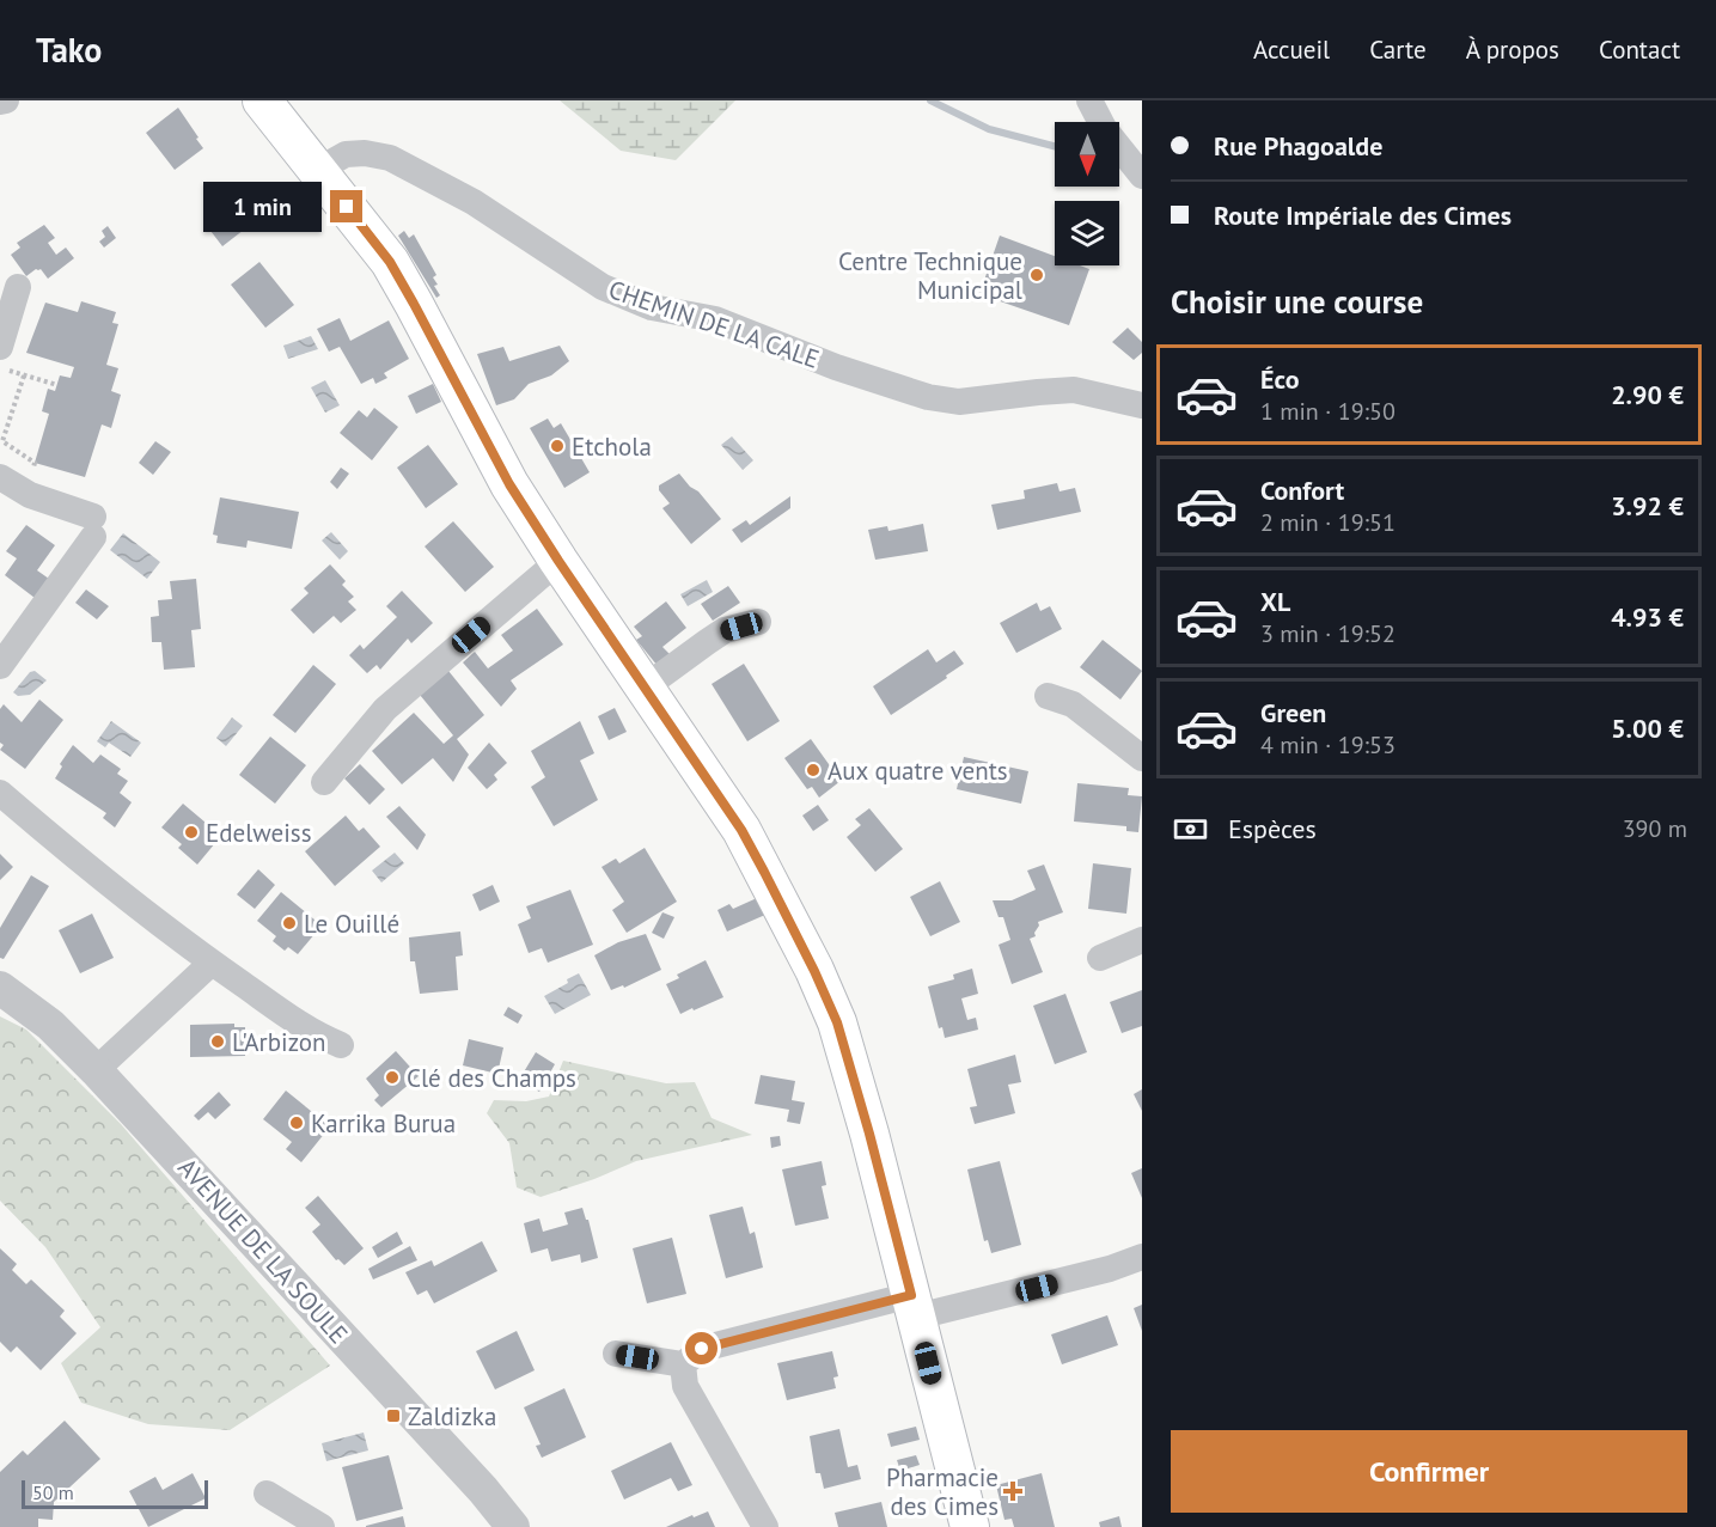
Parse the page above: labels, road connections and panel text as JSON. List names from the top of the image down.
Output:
{
  "streets": {
    "street": ["CHEMIN DE LA CALE", "AVENUE DE LA SOULE"]
  },
  "places": {
    "other": [
      "Centre Technique Municipal",
      "Etchola",
      "Aux quatre vents",
      "Edelweiss",
      "Le Ouillé",
      "L'Arbizon",
      "Clé des Champs",
      "Karrika Burua"
    ],
    "transit": ["Zaldizka"],
    "health": ["Pharmacie des Cimes"]
  },
  "scale_bar": "50 m",
  "north": "bottom",
  "page": {
    "header": "Tako",
    "nav": [
      "Accueil",
      "Carte",
      "À propos",
      "Contact"
    ],
    "banner": ["Rue Phagoalde", "Route Impériale des Cimes"],
    "bubble": "1 min",
    "heading": "Choisir une course",
    "list": [
      {
        "name": "Éco",
        "note": "1 min · 19:50",
        "value": "2.90 €"
      },
      {
        "name": "Confort",
        "note": "2 min · 19:51",
        "value": "3.92 €"
      },
      {
        "name": "XL",
        "note": "3 min · 19:52",
        "value": "4.93 €"
      },
      {
        "name": "Green",
        "note": "4 min · 19:53",
        "value": "5.00 €"
      }
    ],
    "pay": ["Espèces", "390 m"],
    "buttons": "Confirmer",
    "scale": "50 m"
  }
}
